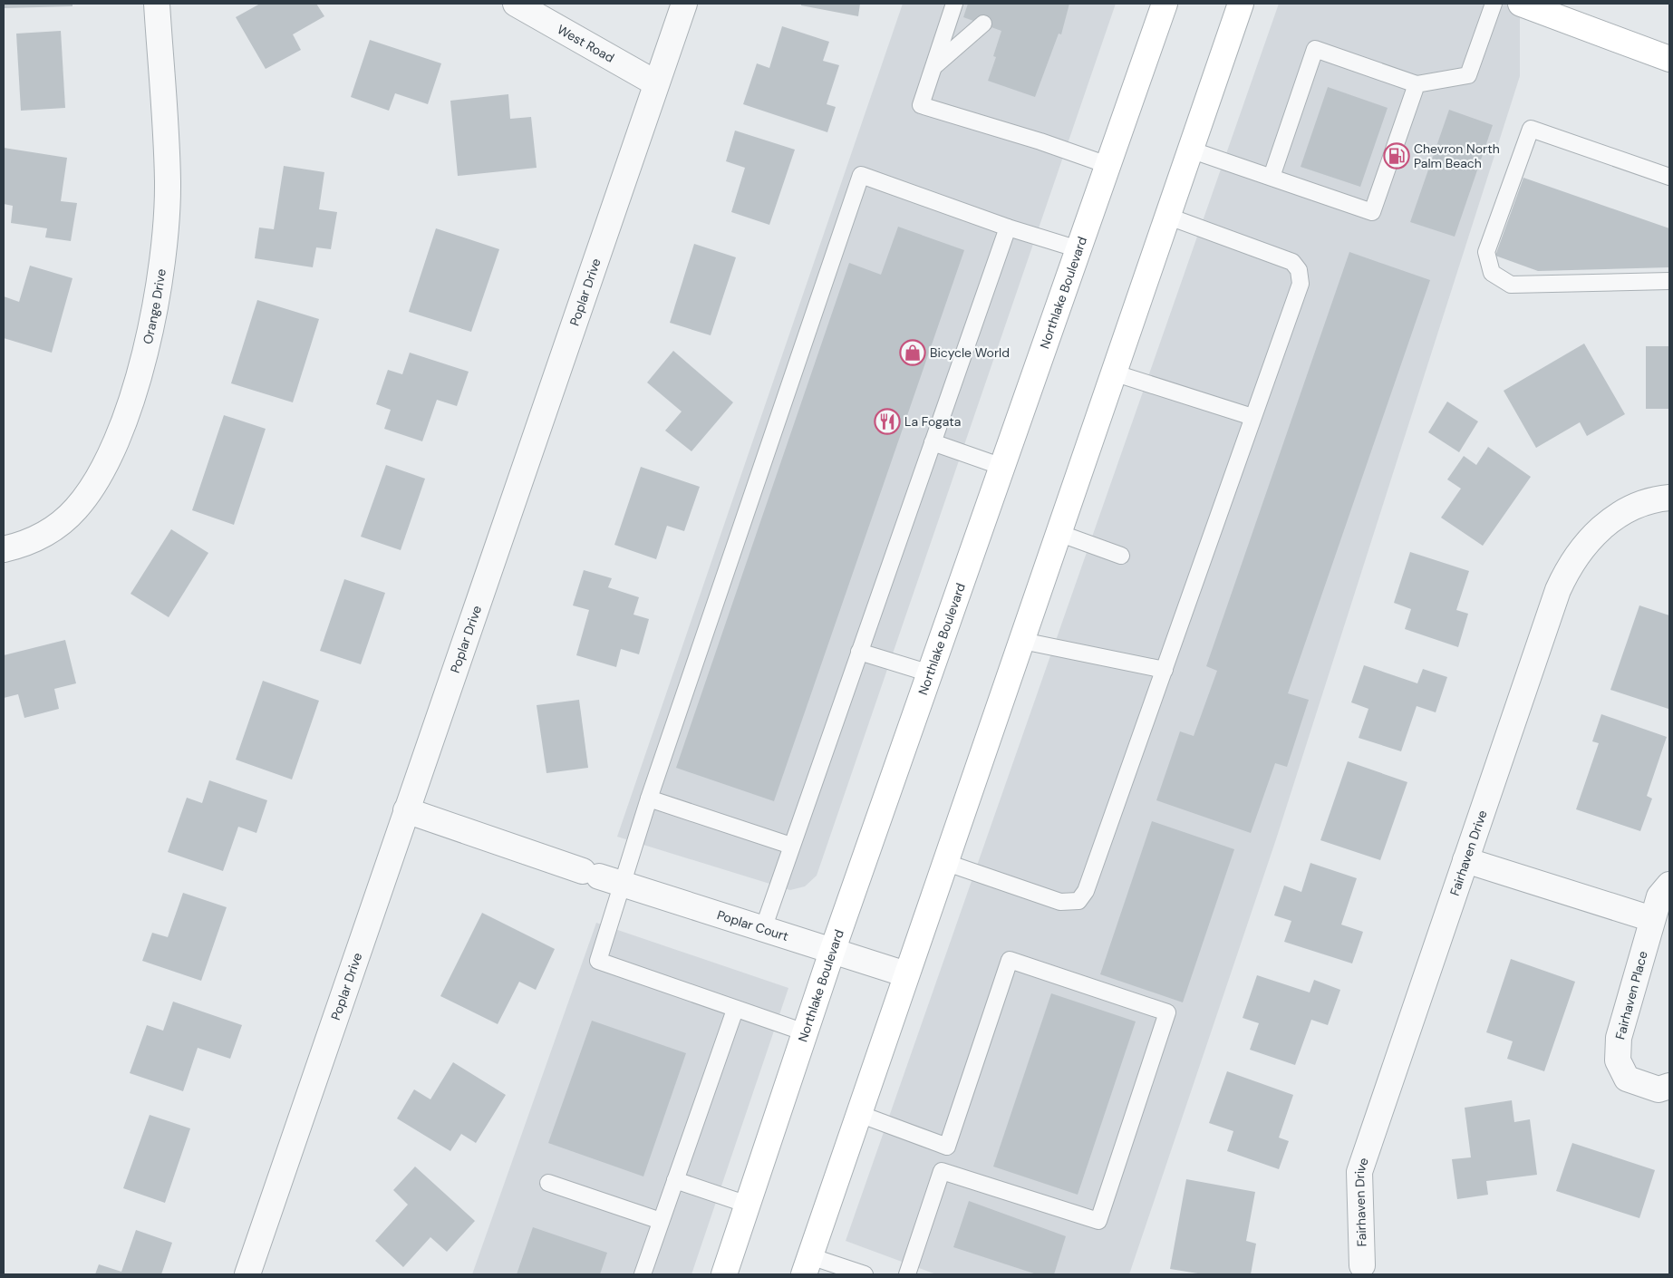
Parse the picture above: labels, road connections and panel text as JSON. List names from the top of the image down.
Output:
{
  "streets": {
    "main road": ["Northlake Boulevard"],
    "street": [
      "West Road",
      "Poplar Drive",
      "Orange Drive",
      "Fairhaven Drive",
      "Poplar Court",
      "Fairhaven Place"
    ]
  },
  "crossings": [
    ["West Road", "Poplar Drive"],
    ["Poplar Drive", "Poplar Court"],
    ["Northlake Boulevard", "Poplar Court"]
  ],
  "places": {
    "fuel station": ["Chevron North Palm Beach"],
    "shop": ["Bicycle World"],
    "restaurant": ["La Fogata"]
  }
}
